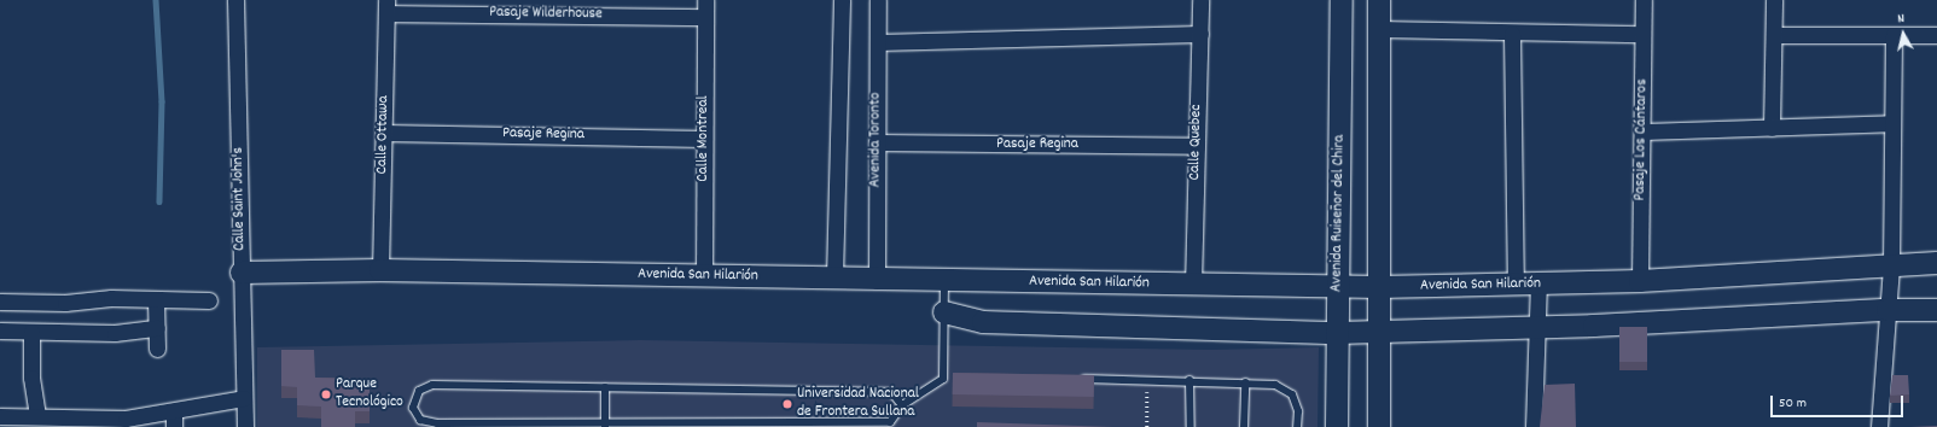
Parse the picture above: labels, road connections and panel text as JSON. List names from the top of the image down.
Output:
{
  "streets": {
    "street": [
      "Pasaje Wilderhouse",
      "Calle Ottawa",
      "Pasaje Regina",
      "Calle Montreal",
      "Avenida Toronto",
      "Pasaje Los Cántaros",
      "Calle Quebec",
      "Calle Saint John's",
      "Avenida Ruiseñor del Chira",
      "Avenida San Hilarión"
    ]
  },
  "crossings": [
    ["Pasaje Wilderhouse", "Calle Ottawa"],
    ["Pasaje Wilderhouse", "Calle Montreal"],
    ["Calle Ottawa", "Pasaje Regina"],
    ["Calle Ottawa", "Avenida San Hilarión"],
    ["Pasaje Regina", "Calle Montreal"],
    ["Pasaje Regina", "Avenida Toronto"],
    ["Pasaje Regina", "Calle Quebec"],
    ["Calle Montreal", "Avenida San Hilarión"],
    ["Avenida Toronto", "Avenida San Hilarión"],
    ["Pasaje Los Cántaros", "Avenida San Hilarión"],
    ["Calle Quebec", "Avenida San Hilarión"],
    ["Calle Saint John's", "Avenida San Hilarión"],
    ["Avenida Ruiseñor del Chira", "Avenida San Hilarión"]
  ],
  "places": ["Parque Tecnológico", "Universidad Nacional de Frontera Sullana"],
  "scale_bar": "50 m",
  "north": "top"
}
